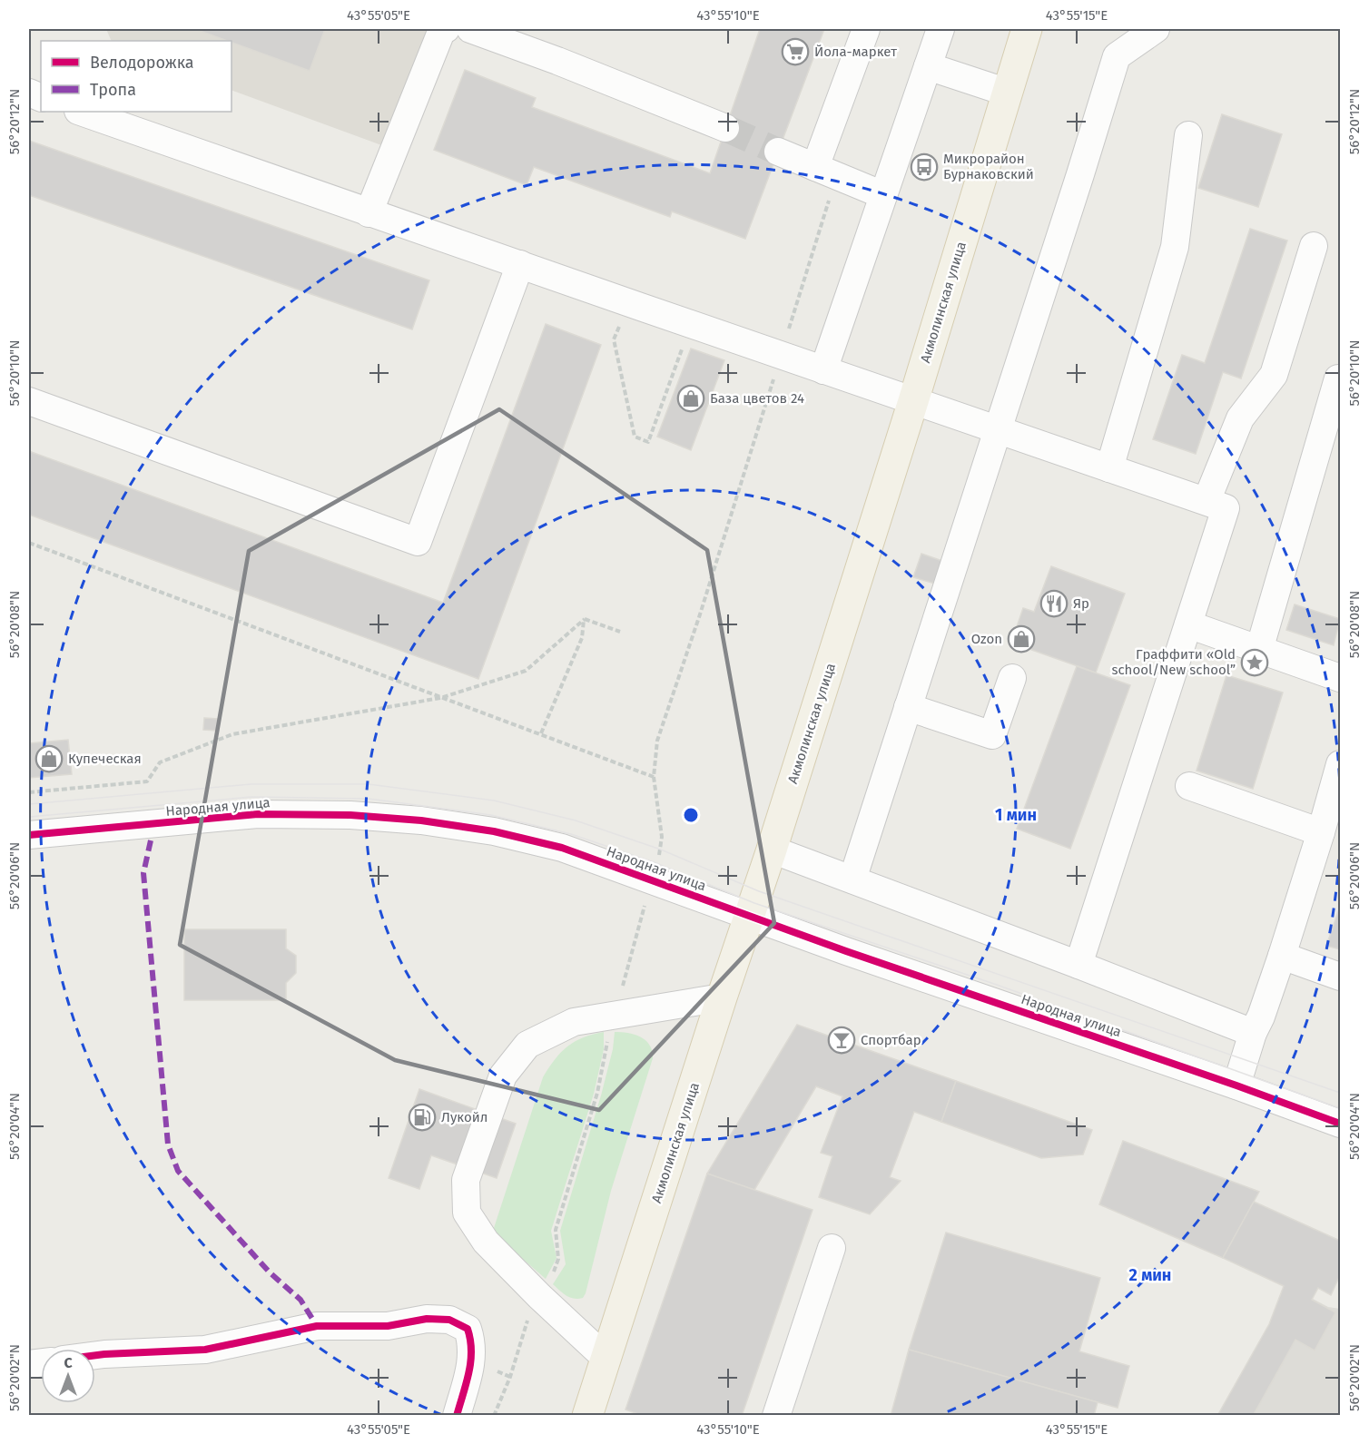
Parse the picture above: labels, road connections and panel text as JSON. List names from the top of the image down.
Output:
{
  "streets": {
    "main road": ["Акмолинская улица"],
    "street": ["Народная улица"]
  },
  "crossings": [
    ["Акмолинская улица", "Народная улица"]
  ],
  "places": {
    "supermarket": ["Йола-маркет"],
    "bus stop": ["Микрорайон Бурнаковский"],
    "shop": ["База цветов 24", "Ozon", "Купеческая"],
    "restaurant": ["Яр"],
    "place": ["Граффити «Old school/New school”"],
    "bar": ["Спортбар"],
    "fuel station": ["Лукойл"]
  },
  "legend": ["Велодорожка", "Тропа"],
  "north": "top",
  "coordinates": [
    "43°55'05\"E",
    "43°55'10\"E",
    "43°55'15\"E",
    "56°20'12\"N",
    "56°20'10\"N",
    "56°20'08\"N",
    "56°20'06\"N",
    "56°20'04\"N",
    "56°20'02\"N"
  ],
  "rings": ["1 мин", "2 мин"]
}
